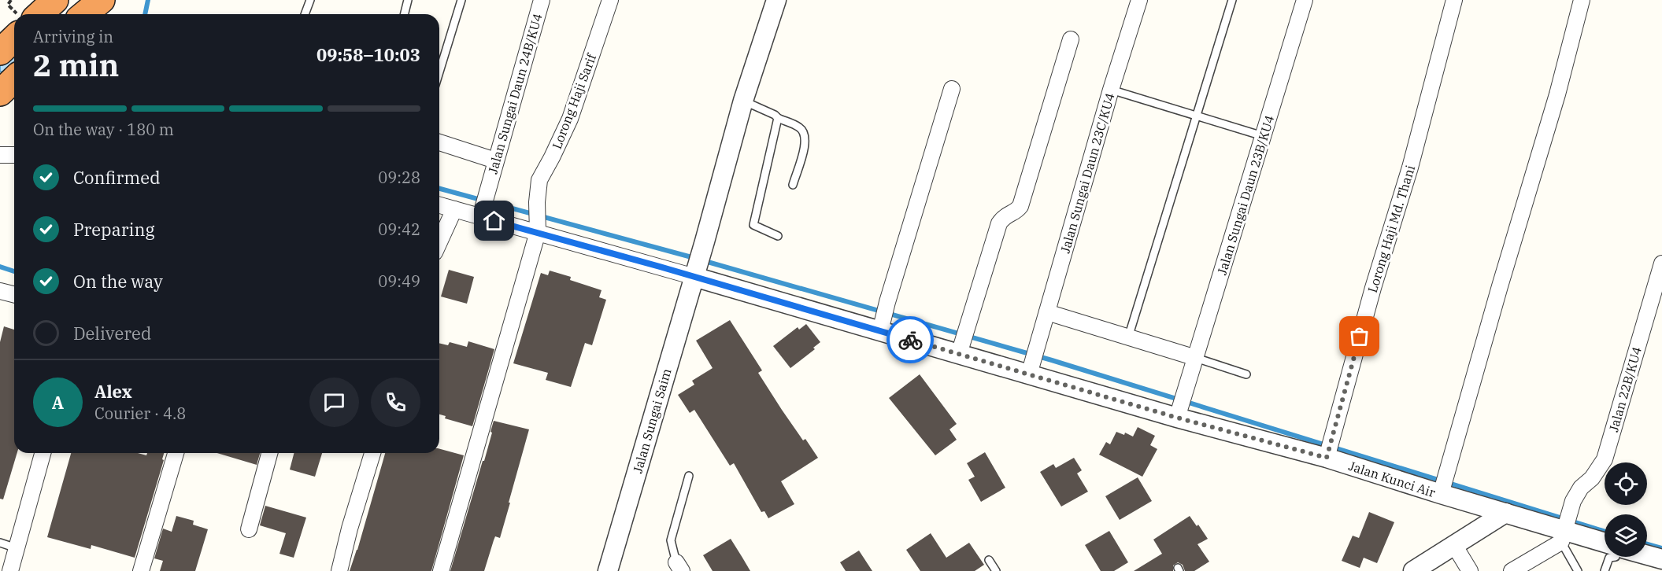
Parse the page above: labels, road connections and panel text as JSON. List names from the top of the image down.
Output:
{
  "streets": {
    "street": [
      "Jalan Sungai Daun 24B/KU4",
      "Lorong Haji Sarif",
      "Jalan Sungai Daun 23C/KU4",
      "Jalan Sungai Daun 23B/KU4",
      "Lorong Haji Md. Thani",
      "Jalan 22B/KU4",
      "Jalan Sungai Saim",
      "Jalan Kunci Air"
    ]
  },
  "crossings": [
    ["Jalan Sungai Daun 24B/KU4", "Jalan Kunci Air"],
    ["Lorong Haji Sarif", "Jalan Kunci Air"],
    ["Jalan Sungai Daun 23C/KU4", "Jalan Kunci Air"],
    ["Jalan Sungai Daun 23B/KU4", "Jalan Kunci Air"],
    ["Lorong Haji Md. Thani", "Jalan Kunci Air"],
    ["Jalan 22B/KU4", "Jalan Kunci Air"],
    ["Jalan Sungai Saim", "Jalan Kunci Air"]
  ],
  "page": {
    "heading": ["2 min", "Arriving in", "09:58–10:03"],
    "panel": ["Alex", "Courier · 4.8"],
    "bar": "On the way · 180 m",
    "list": [
      ["Confirmed", "09:28"],
      ["Preparing", "09:42"],
      ["On the way", "09:49"],
      "Delivered"
    ],
    "round": "A"
  }
}
